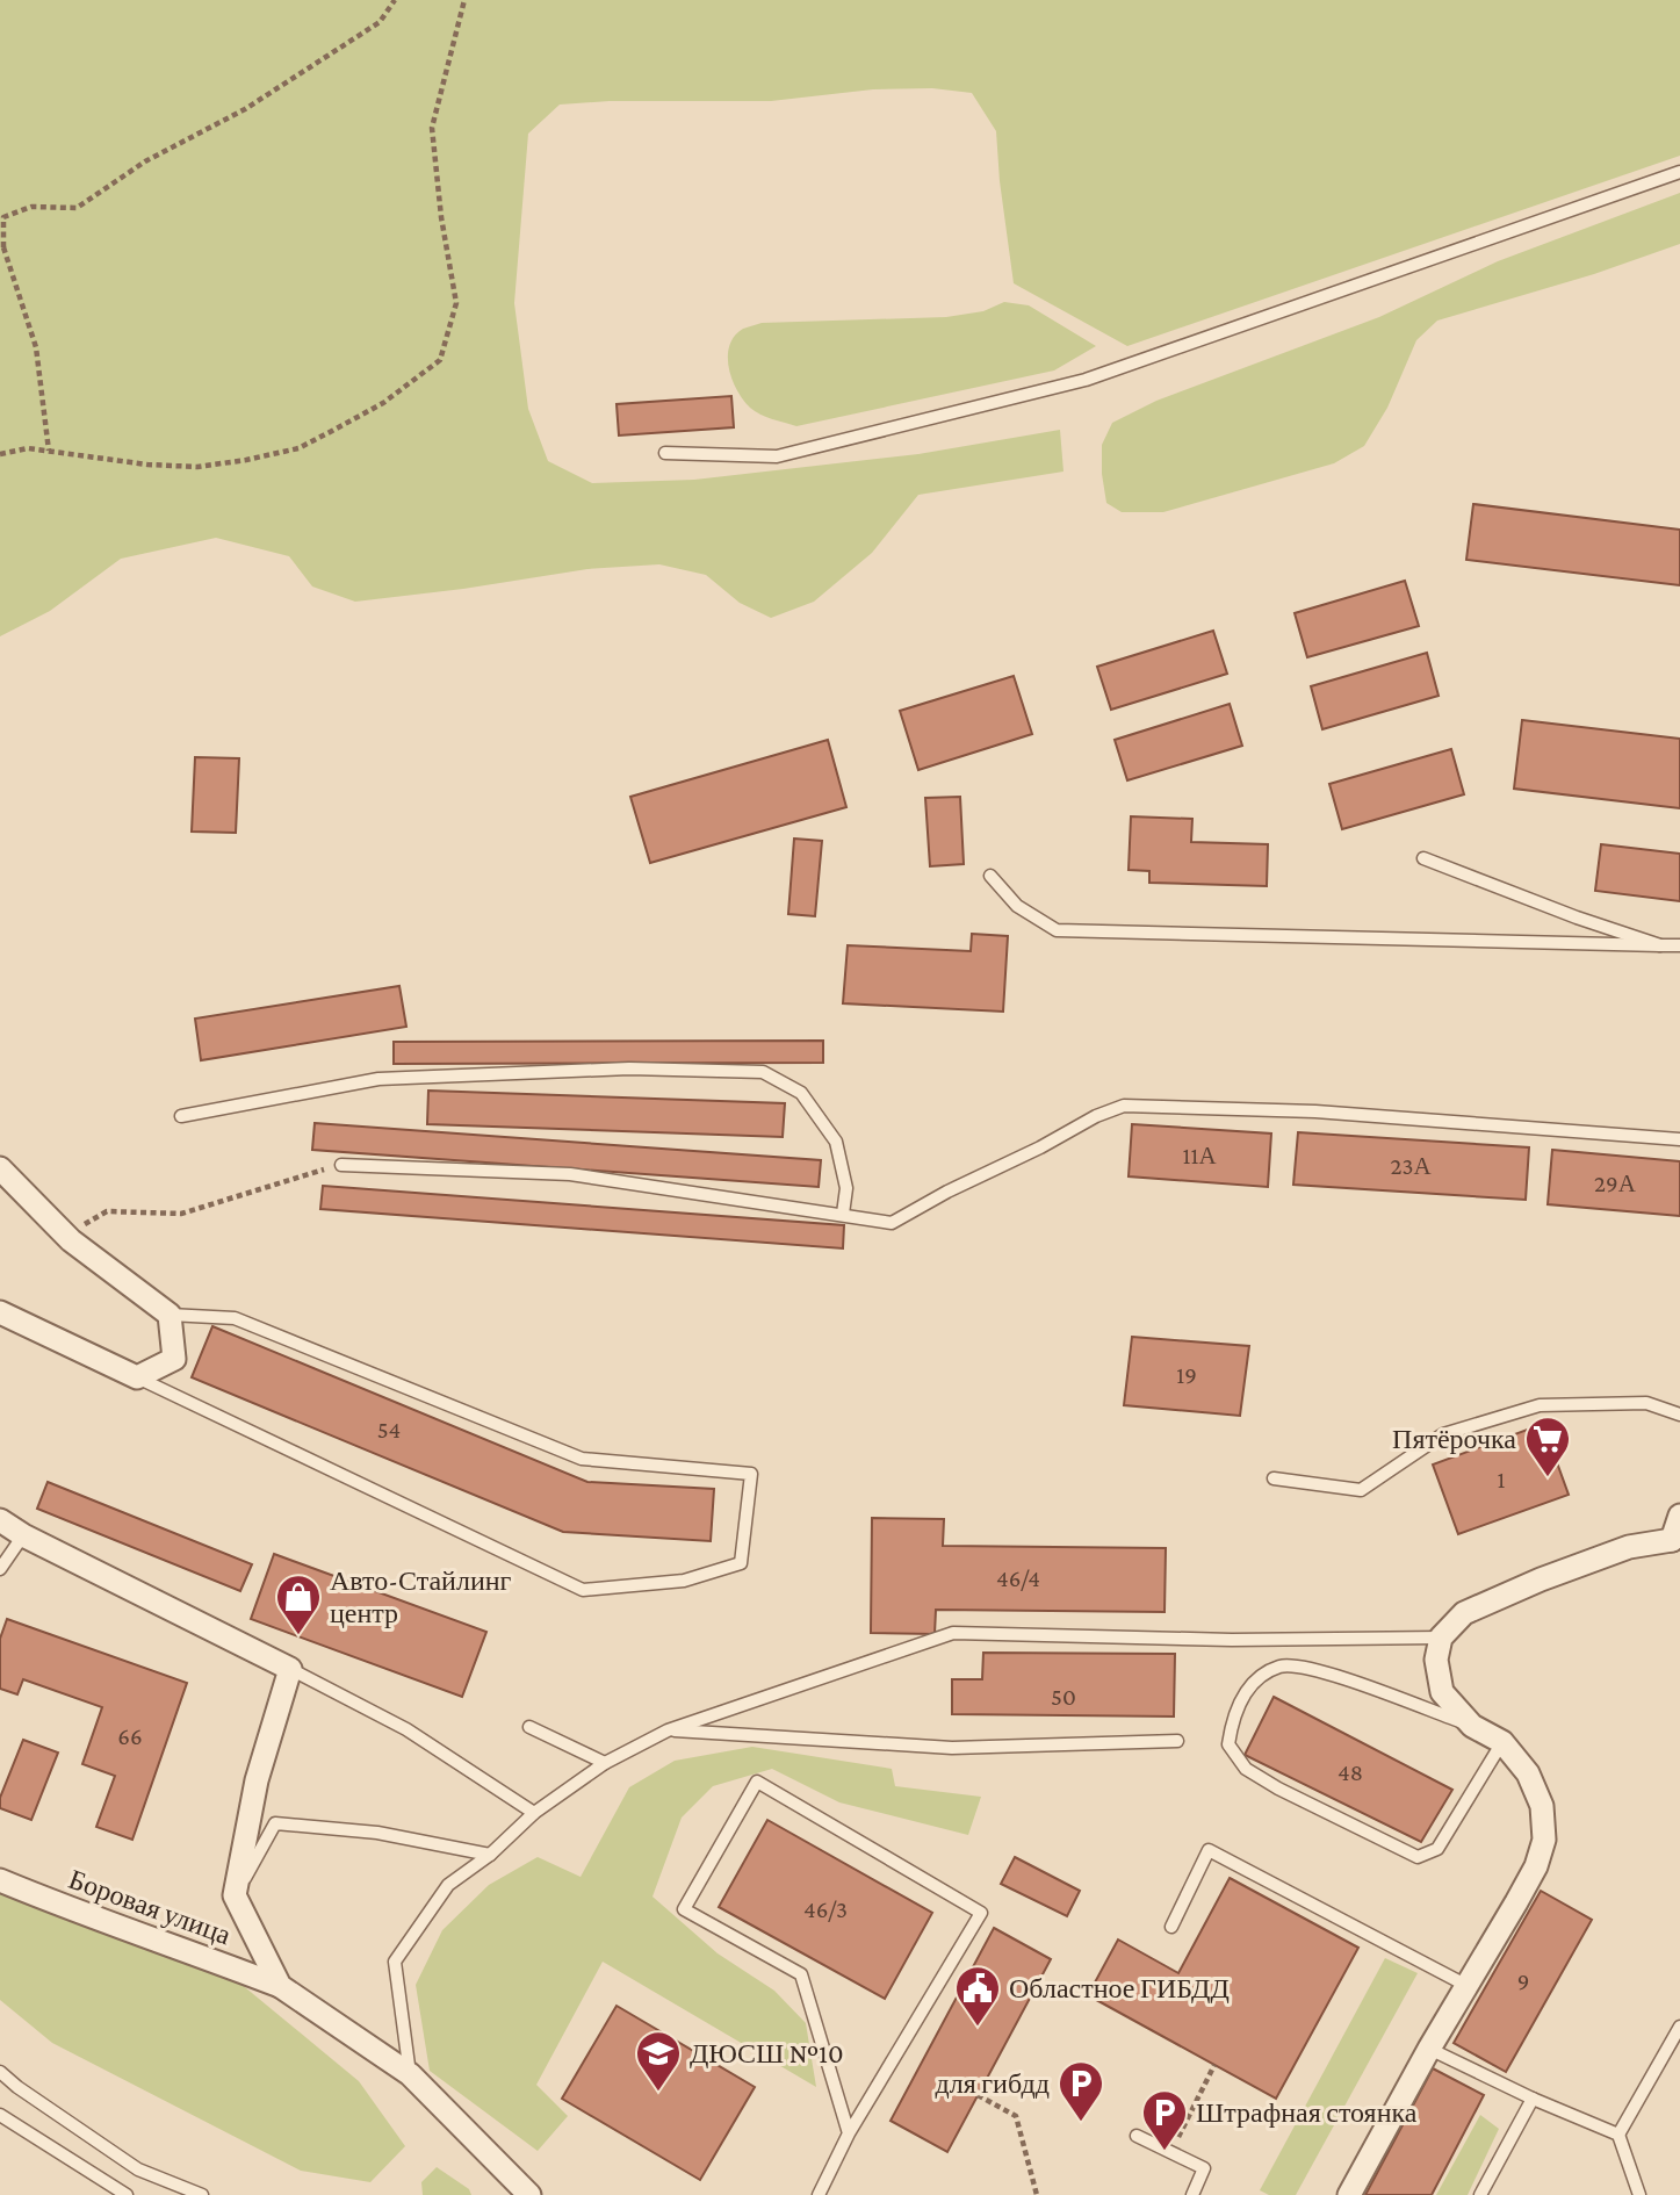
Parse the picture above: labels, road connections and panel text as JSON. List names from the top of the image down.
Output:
{
  "streets": {
    "street": ["Боровая улица"]
  },
  "places": {
    "supermarket": ["Пятёрочка"],
    "shop": ["Авто-Стайлинг центр"],
    "public building": ["Областное ГИБДД"],
    "school or university": ["ДЮСШ №10"],
    "parking": ["для гибдд", "Штрафная стоянка"]
  },
  "house_numbers": [
    "11А",
    "23А",
    "29А",
    "19",
    "54",
    "1",
    "46/4",
    "50",
    "66",
    "48",
    "46/3",
    "9"
  ]
}
